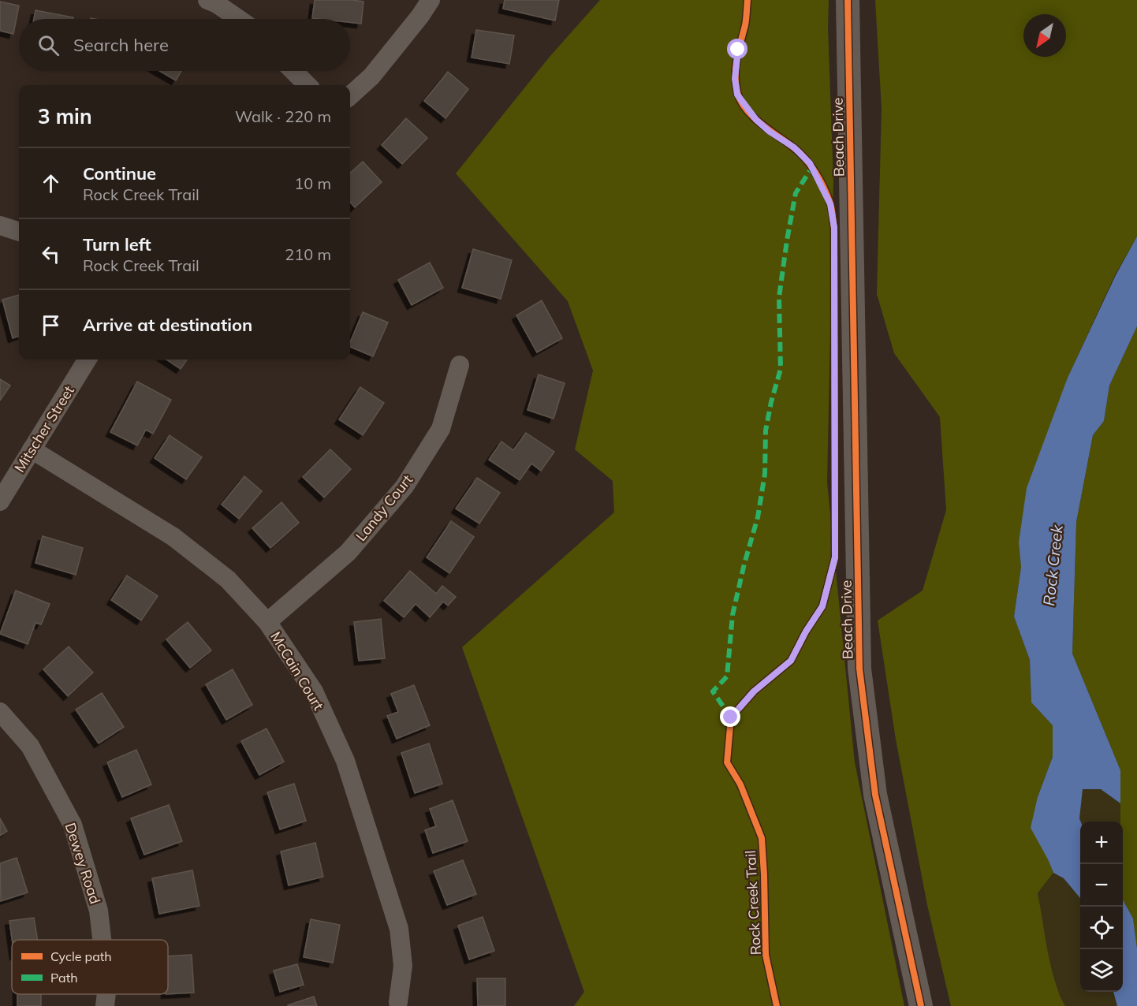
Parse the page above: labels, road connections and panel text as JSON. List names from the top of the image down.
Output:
{
  "streets": {
    "street": [
      "Beach Drive",
      "Mitscher Street",
      "Landy Court",
      "McCain Court",
      "Dewey Road"
    ],
    "cycle path": ["Rock Creek Trail"]
  },
  "crossings": [
    ["Mitscher Street", "McCain Court"],
    ["Landy Court", "McCain Court"]
  ],
  "water": ["Rock Creek"],
  "legend": ["Cycle path", "Path"],
  "north": "bottom left",
  "page": {
    "search": "Search here",
    "heading": ["3 min", "Walk · 220 m"],
    "list": [
      ["Continue", "Rock Creek Trail", "10 m"],
      ["Turn left", "Rock Creek Trail", "210 m"],
      "Arrive at destination"
    ],
    "map_buttons": ["+", "−"]
  }
}
